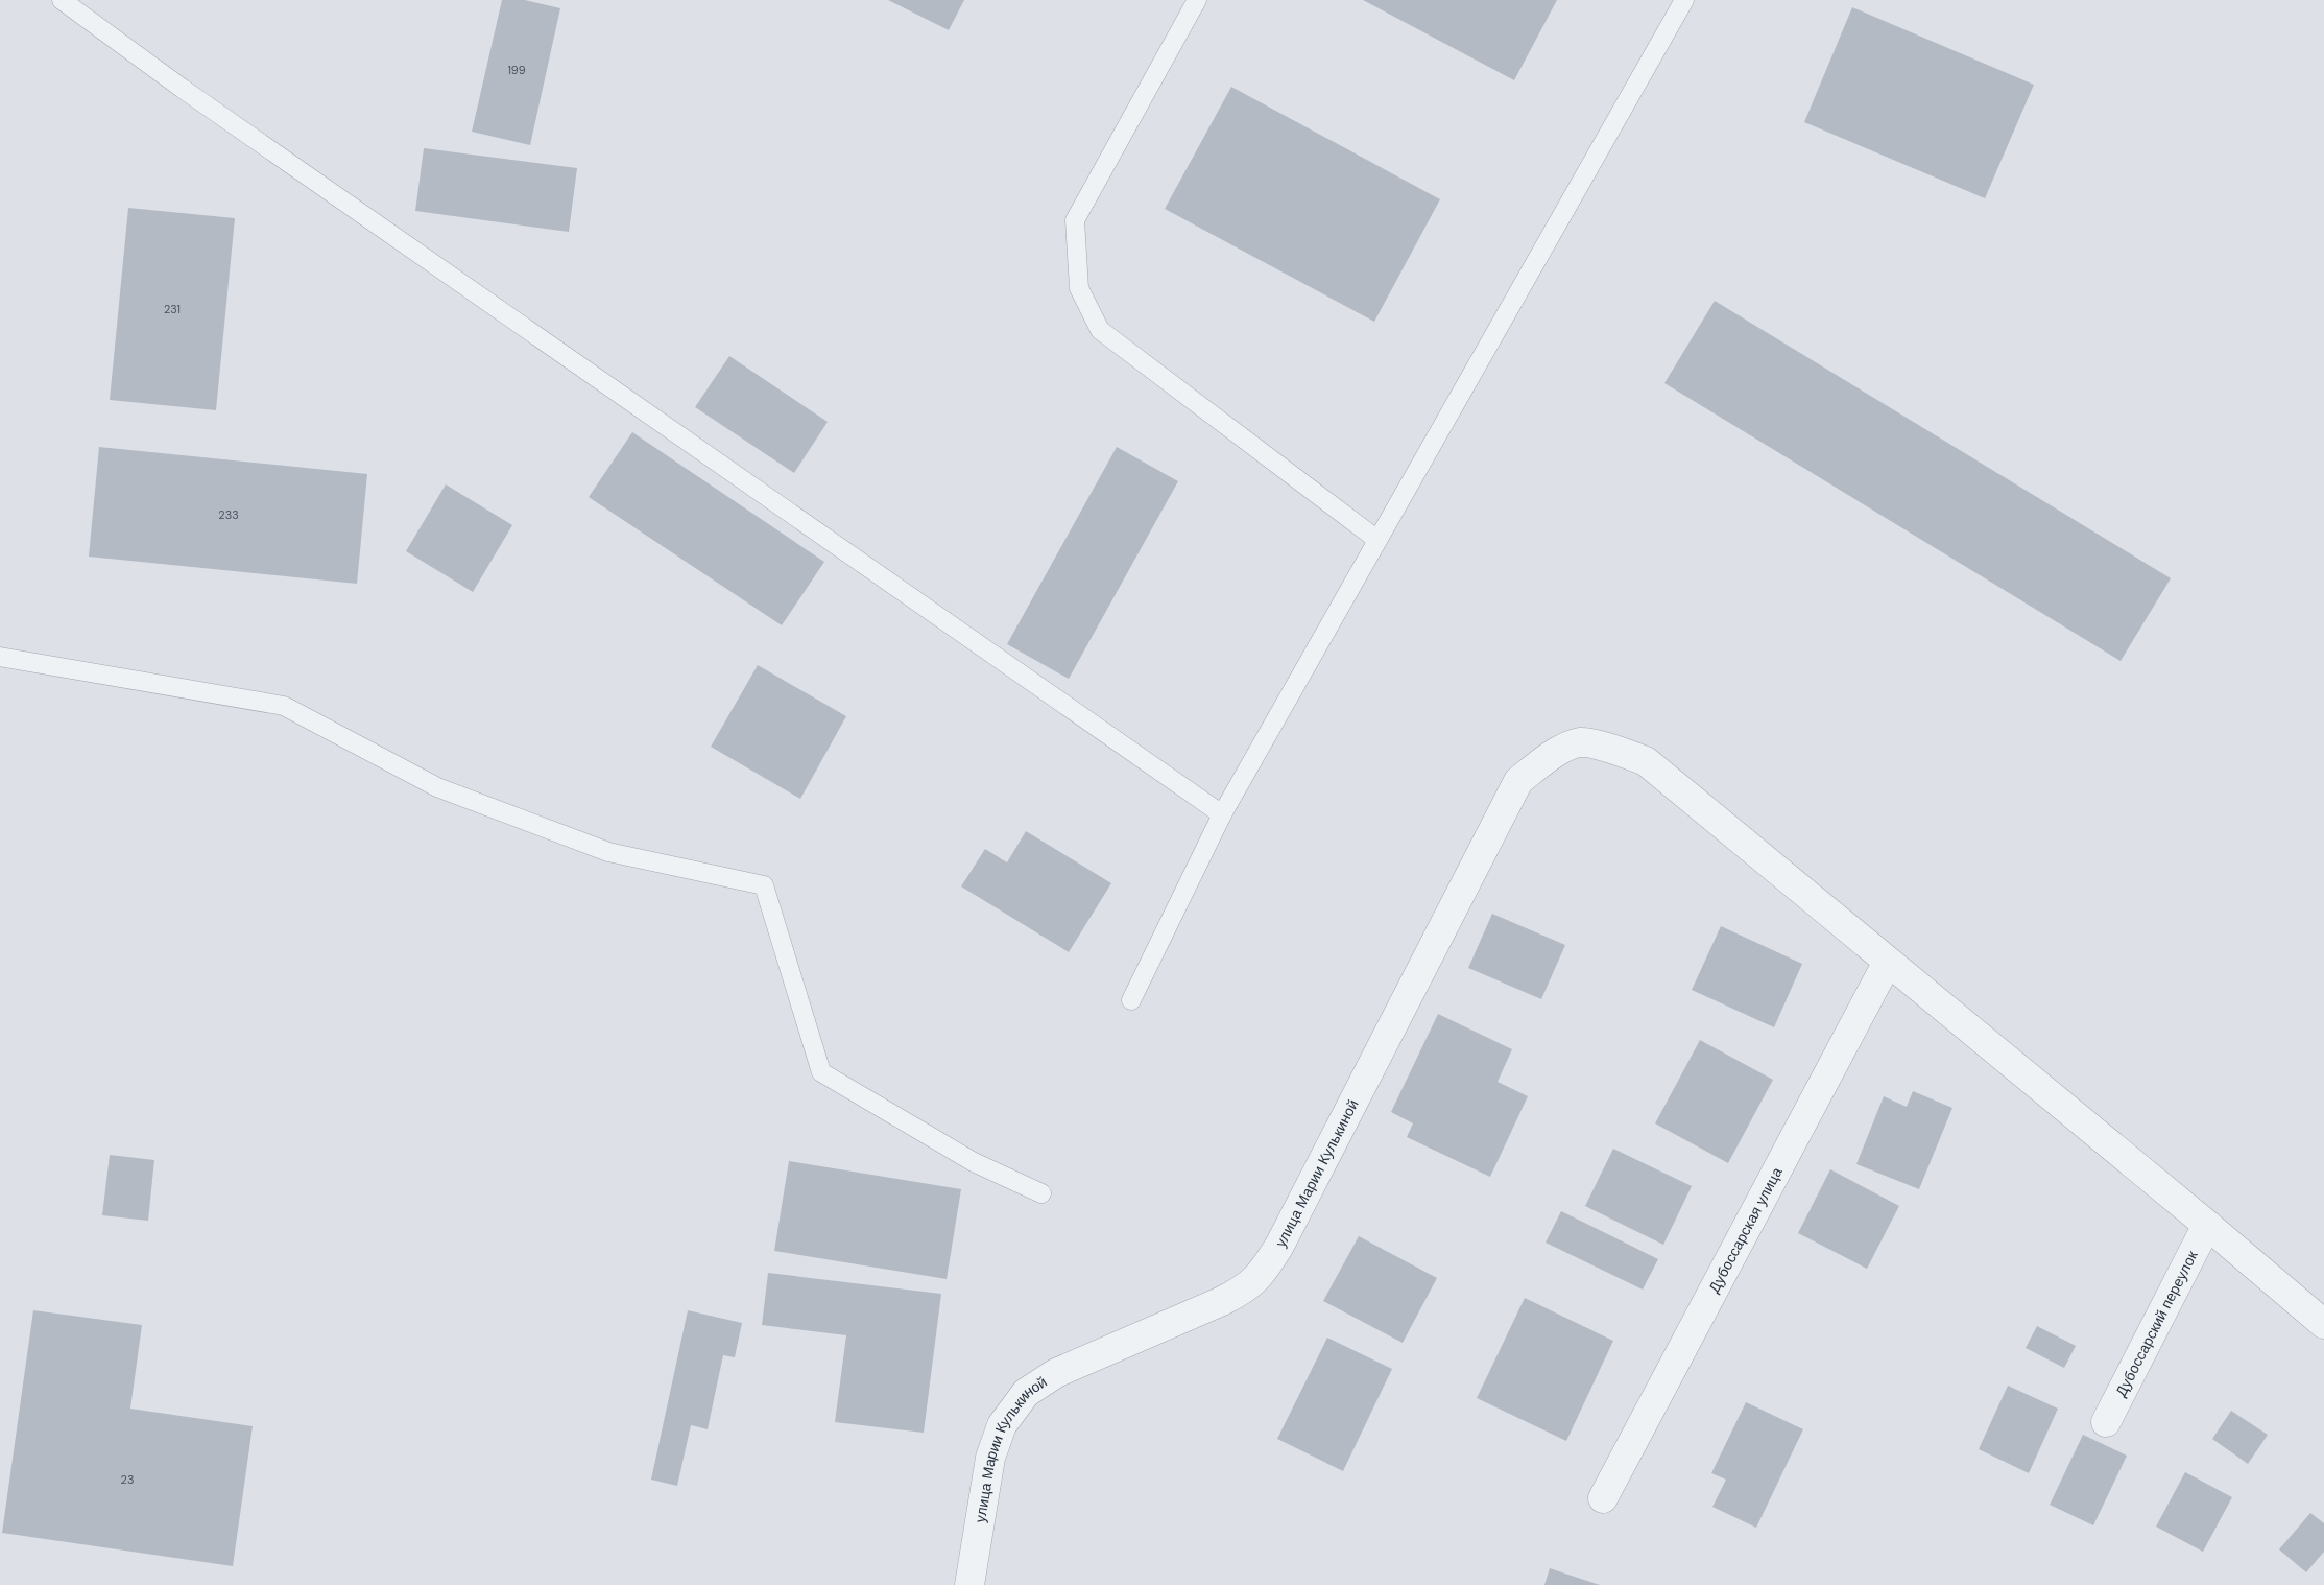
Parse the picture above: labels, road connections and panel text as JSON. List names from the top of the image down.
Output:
{
  "streets": {
    "street": ["улица Марии Кулькиной", "Дубоссарская улица", "Дубоссарский переулок"]
  },
  "crossings": [
    ["улица Марии Кулькиной", "Дубоссарская улица"],
    ["улица Марии Кулькиной", "Дубоссарский переулок"]
  ],
  "house_numbers": [
    "199",
    "231",
    "233",
    "23"
  ]
}
